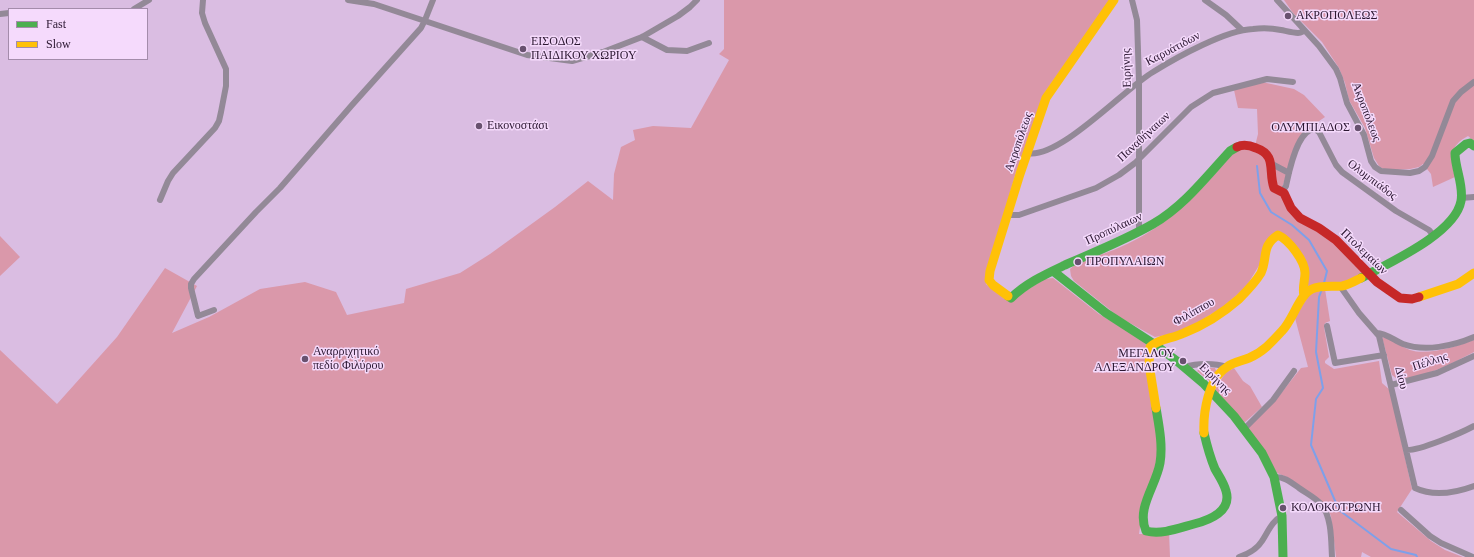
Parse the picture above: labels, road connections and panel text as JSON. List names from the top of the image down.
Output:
{
  "streets": {
    "street": [
      "Καρυάτιδων",
      "Ειρήνης",
      "Ακροπόλεως",
      "Παναθήναιων",
      "Ολυμπιάδος",
      "Προπύλαιων",
      "Πτολεμαίων",
      "Φιλίππου",
      "Πέλλης",
      "Δίου"
    ]
  },
  "crossings": [
    ["Καρυάτιδων", "Ειρήνης"],
    ["Καρυάτιδων", "Ακροπόλεως"],
    ["Ειρήνης", "Παναθήναιων"],
    ["Ειρήνης", "Προπύλαιων"],
    ["Ειρήνης", "Φιλίππου"],
    ["Ακροπόλεως", "Παναθήναιων"],
    ["Ακροπόλεως", "Προπύλαιων"],
    ["Ολυμπιάδος", "Πτολεμαίων"],
    ["Προπύλαιων", "Πτολεμαίων"],
    ["Πέλλης", "Δίου"]
  ],
  "places": [
    "ΑΚΡΟΠΟΛΕΩΣ",
    "ΕΙΣΟΔΟΣ ΠΑΙΔΙΚΟΥ ΧΩΡΙΟΥ",
    "Εικονοστάσι",
    "ΟΛΥΜΠΙΑΔΟΣ",
    "ΠΡΟΠΥΛΑΙΩΝ",
    "Αναρριχητικό πεδίο Φιλύρου",
    "ΜΕΓΑΛΟΥ ΑΛΕΞΑΝΔΡΟΥ",
    "ΚΟΛΟΚΟΤΡΩΝΗ"
  ],
  "legend": ["Fast", "Slow"]
}
